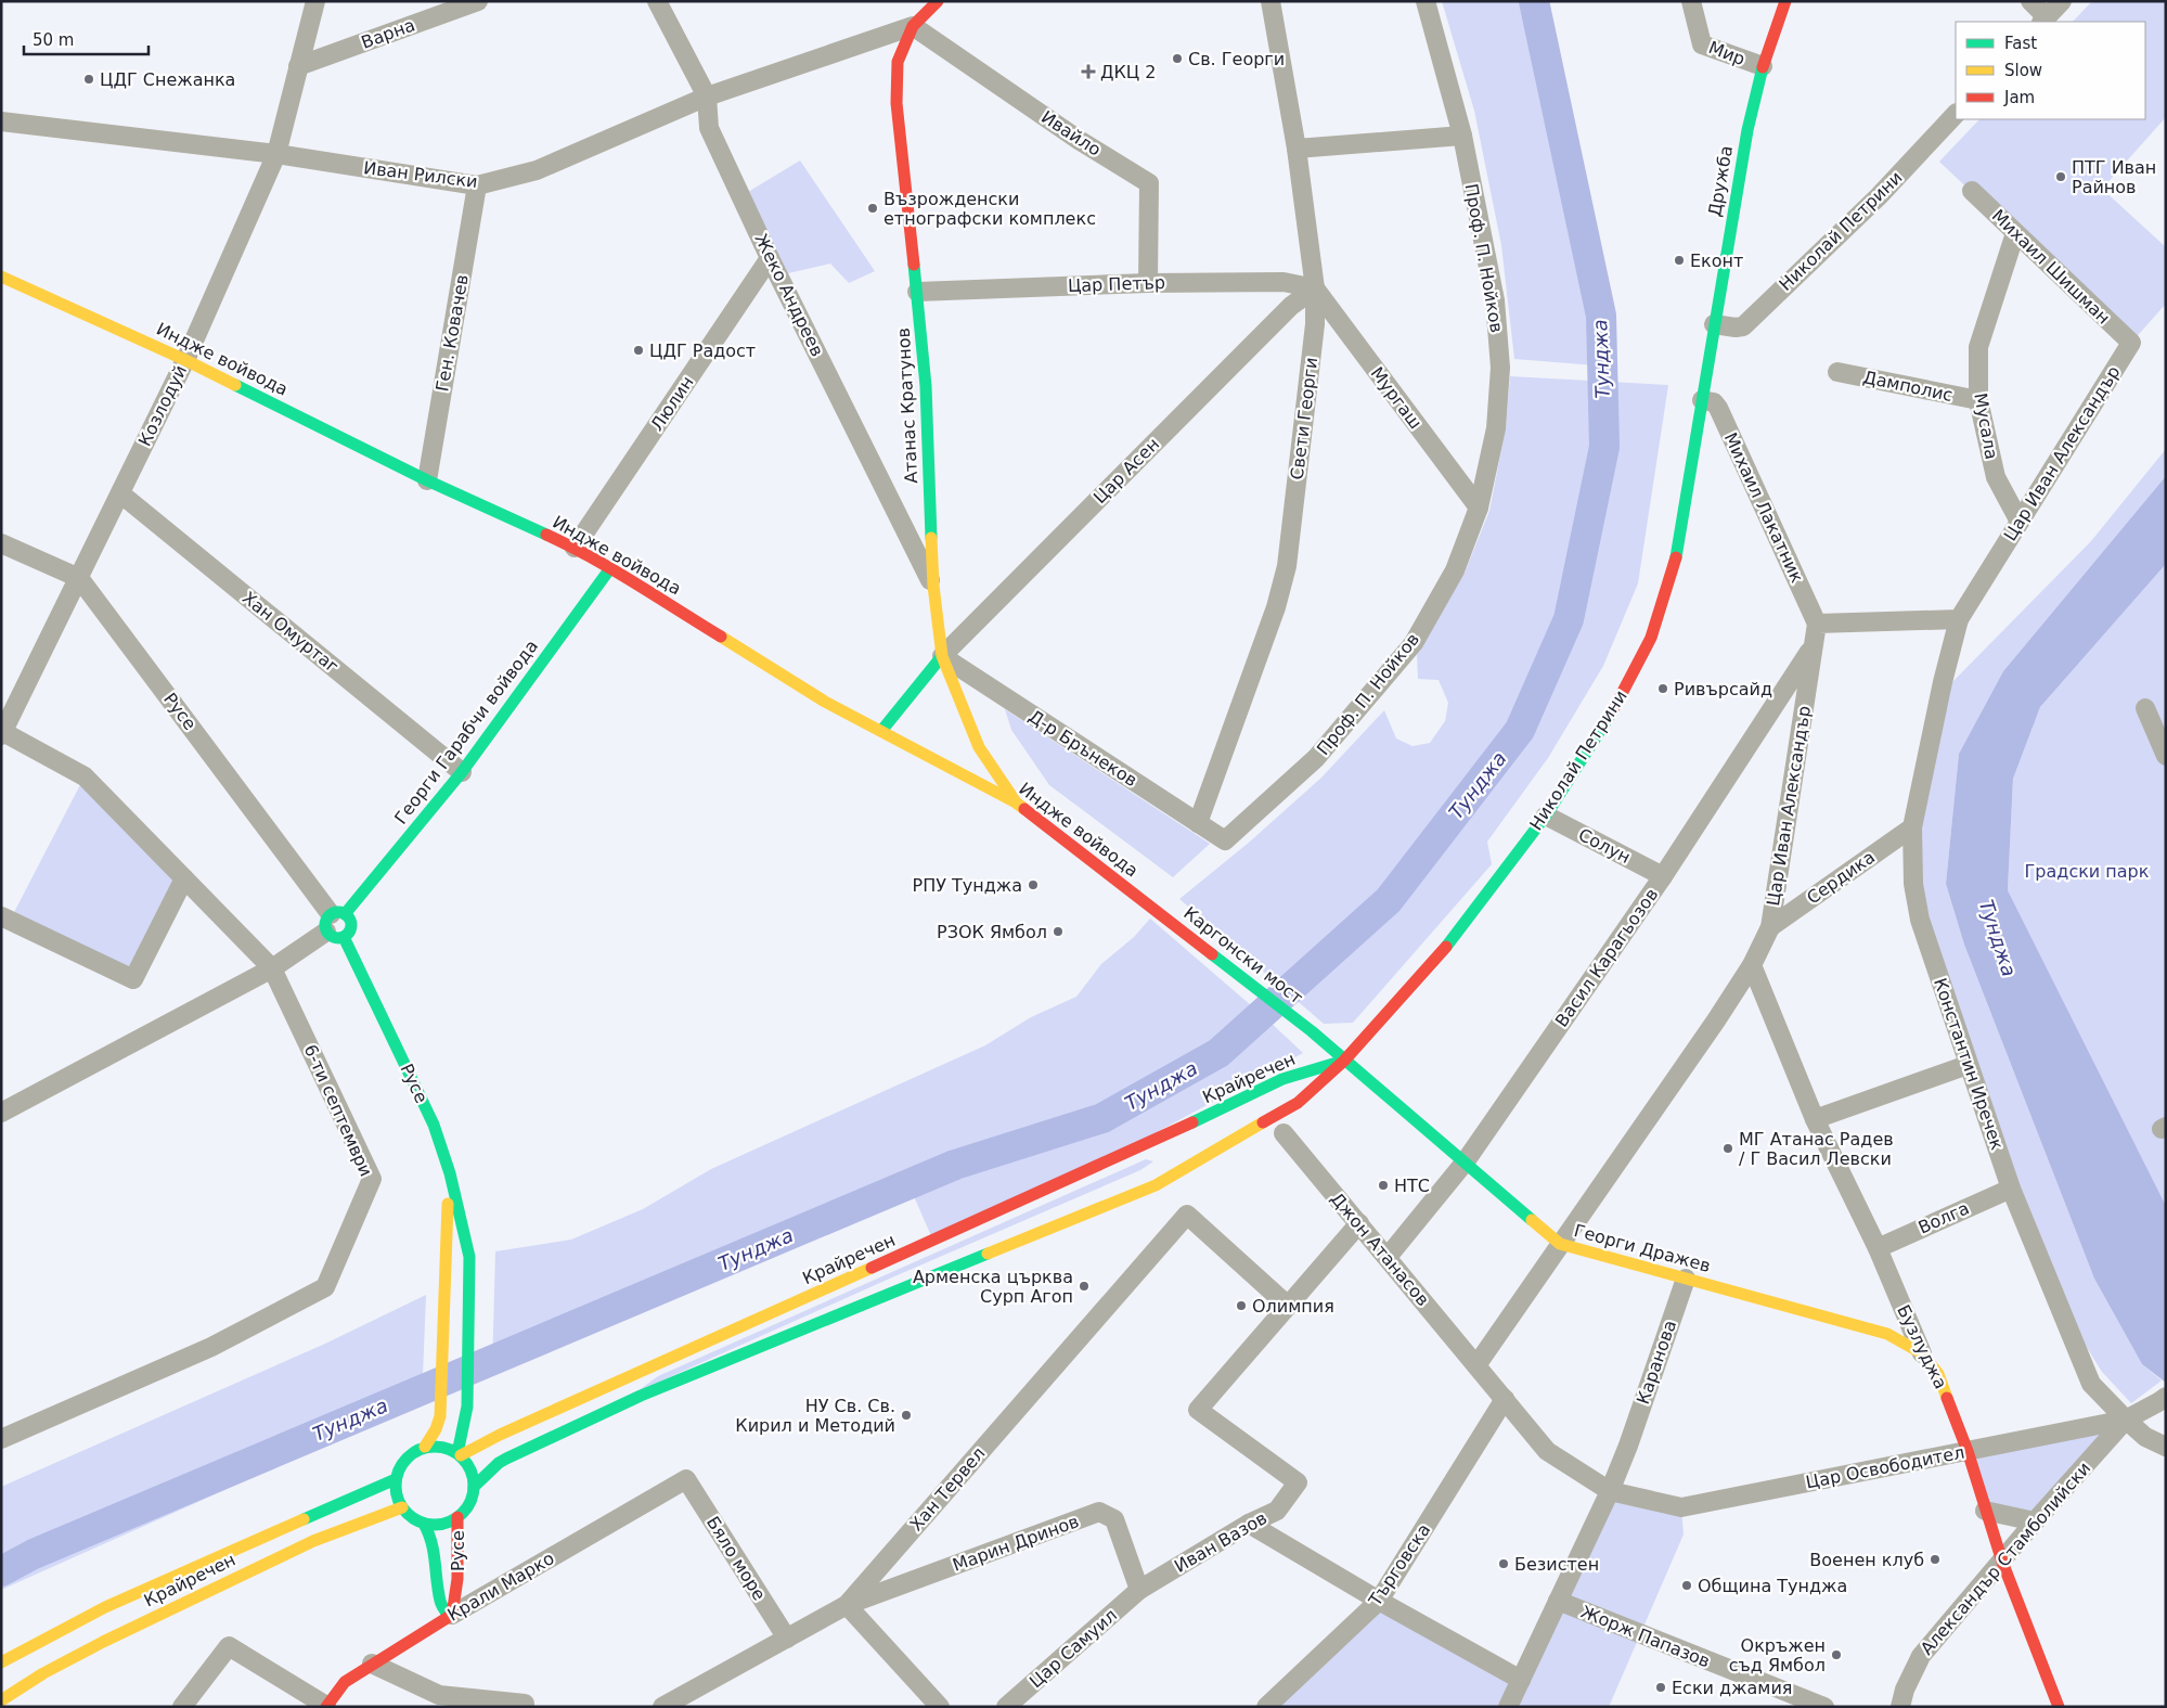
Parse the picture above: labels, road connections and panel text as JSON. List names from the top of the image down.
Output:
{
  "streets": {
    "street": [
      "Варна",
      "Мир",
      "Ивайло",
      "Иван Рилски",
      "Дружба",
      "Николай Петрини",
      "Проф. П. Нойков",
      "Михаил Шишман",
      "Цар Петър",
      "Жеко Андреев",
      "Ген. Ковачев",
      "Индже войвода",
      "Дамполис",
      "Мургаш",
      "Люлин",
      "Козлодуй",
      "Атанас Кратунов",
      "Свети Георги",
      "Мусала",
      "Цар Иван Александър",
      "Цар Асен",
      "Михаил Лакатник",
      "Хан Омуртаг",
      "Русе",
      "Георги Гарабчи войвода",
      "Д-р Брънеков",
      "Солун",
      "Сердика",
      "Каргонски мост",
      "Васил Карагьозов",
      "Константин Иречек",
      "Крайречен",
      "6-ти септември",
      "Волга",
      "Георги Дражев",
      "Джон Атанасов",
      "Бузлуджа",
      "Каранова",
      "Цар Освободител",
      "Хан Тервел",
      "Иван Вазов",
      "Марин Дринов",
      "Бяло море",
      "Александър Стамболийски",
      "Търговска",
      "Крали Марко",
      "Жорж Папазов",
      "Цар Самуил"
    ]
  },
  "crossings": [
    ["Варна", "Козлодуй"],
    ["Мир", "Дружба"],
    ["Ивайло", "Иван Рилски"],
    ["Ивайло", "Цар Петър"],
    ["Ивайло", "Атанас Кратунов"],
    ["Иван Рилски", "Жеко Андреев"],
    ["Иван Рилски", "Ген. Ковачев"],
    ["Иван Рилски", "Козлодуй"],
    ["Иван Рилски", "Атанас Кратунов"],
    ["Дружба", "Николай Петрини"],
    ["Николай Петрини", "Михаил Лакатник"],
    ["Николай Петрини", "Солун"],
    ["Николай Петрини", "Каргонски мост"],
    ["Николай Петрини", "Крайречен"],
    ["Николай Петрини", "Георги Дражев"],
    ["Проф. П. Нойков", "Мургаш"],
    ["Проф. П. Нойков", "Д-р Брънеков"],
    ["Михаил Шишман", "Мусала"],
    ["Михаил Шишман", "Цар Иван Александър"],
    ["Цар Петър", "Мургаш"],
    ["Цар Петър", "Атанас Кратунов"],
    ["Цар Петър", "Свети Георги"],
    ["Цар Петър", "Цар Асен"],
    ["Жеко Андреев", "Люлин"],
    ["Жеко Андреев", "Атанас Кратунов"],
    ["Ген. Ковачев", "Индже войвода"],
    ["Индже войвода", "Люлин"],
    ["Индже войвода", "Козлодуй"],
    ["Индже войвода", "Атанас Кратунов"],
    ["Индже войвода", "Георги Гарабчи войвода"],
    ["Индже войвода", "Каргонски мост"],
    ["Дамполис", "Мусала"],
    ["Мургаш", "Свети Георги"],
    ["Мургаш", "Цар Асен"],
    ["Козлодуй", "Хан Омуртаг"],
    ["Козлодуй", "Русе"],
    ["Козлодуй", "6-ти септември"],
    ["Атанас Кратунов", "Цар Асен"],
    ["Атанас Кратунов", "Д-р Брънеков"],
    ["Свети Георги", "Цар Асен"],
    ["Свети Георги", "Д-р Брънеков"],
    ["Мусала", "Цар Иван Александър"],
    ["Цар Иван Александър", "Михаил Лакатник"],
    ["Цар Иван Александър", "Сердика"],
    ["Цар Иван Александър", "Васил Карагьозов"],
    ["Цар Иван Александър", "Константин Иречек"],
    ["Цар Иван Александър", "Георги Дражев"],
    ["Цар Иван Александър", "Джон Атанасов"],
    ["Цар Иван Александър", "Бузлуджа"],
    ["Цар Асен", "Д-р Брънеков"],
    ["Хан Омуртаг", "Георги Гарабчи войвода"],
    ["Русе", "Георги Гарабчи войвода"],
    ["Русе", "Крайречен"],
    ["Русе", "Крали Марко"],
    ["Солун", "Васил Карагьозов"],
    ["Сердика", "Константин Иречек"],
    ["Каргонски мост", "Крайречен"],
    ["Каргонски мост", "Георги Дражев"],
    ["Васил Карагьозов", "Георги Дражев"],
    ["Васил Карагьозов", "Джон Атанасов"],
    ["Константин Иречек", "Волга"],
    ["Константин Иречек", "Цар Освободител"],
    ["Константин Иречек", "Александър Стамболийски"],
    ["Крайречен", "Георги Дражев"],
    ["Волга", "Бузлуджа"],
    ["Георги Дражев", "Бузлуджа"],
    ["Георги Дражев", "Каранова"],
    ["Джон Атанасов", "Цар Освободител"],
    ["Джон Атанасов", "Търговска"],
    ["Бузлуджа", "Цар Освободител"],
    ["Бузлуджа", "Александър Стамболийски"],
    ["Каранова", "Цар Освободител"],
    ["Каранова", "Жорж Папазов"],
    ["Цар Освободител", "Александър Стамболийски"],
    ["Цар Освободител", "Търговска"],
    ["Хан Тервел", "Иван Вазов"],
    ["Хан Тервел", "Марин Дринов"],
    ["Хан Тервел", "Бяло море"],
    ["Иван Вазов", "Марин Дринов"],
    ["Иван Вазов", "Цар Самуил"],
    ["Марин Дринов", "Цар Самуил"],
    ["Бяло море", "Крали Марко"]
  ],
  "water": ["Тунджа"],
  "parks": ["Градски парк"],
  "places": {
    "other": [
      "Св. Георги",
      "ЦДГ Снежанка",
      "ПТГ Иван Райнов",
      "Възрожденски етнографски комплекс",
      "Еконт",
      "ЦДГ Радост",
      "Ривърсайд",
      "РПУ Тунджа",
      "РЗОК Ямбол",
      "МГ Атанас Радев / Г Васил Левски",
      "НТС",
      "Арменска църква Сурп Агоп",
      "Олимпия",
      "НУ Св. Св. Кирил и Методий",
      "Военен клуб",
      "Безистен",
      "Община Тунджа",
      "Окръжен съд Ямбол",
      "Ески джамия"
    ],
    "health": ["ДКЦ 2"]
  },
  "legend": ["Fast", "Slow", "Jam"],
  "scale_bar": "50 m"
}
